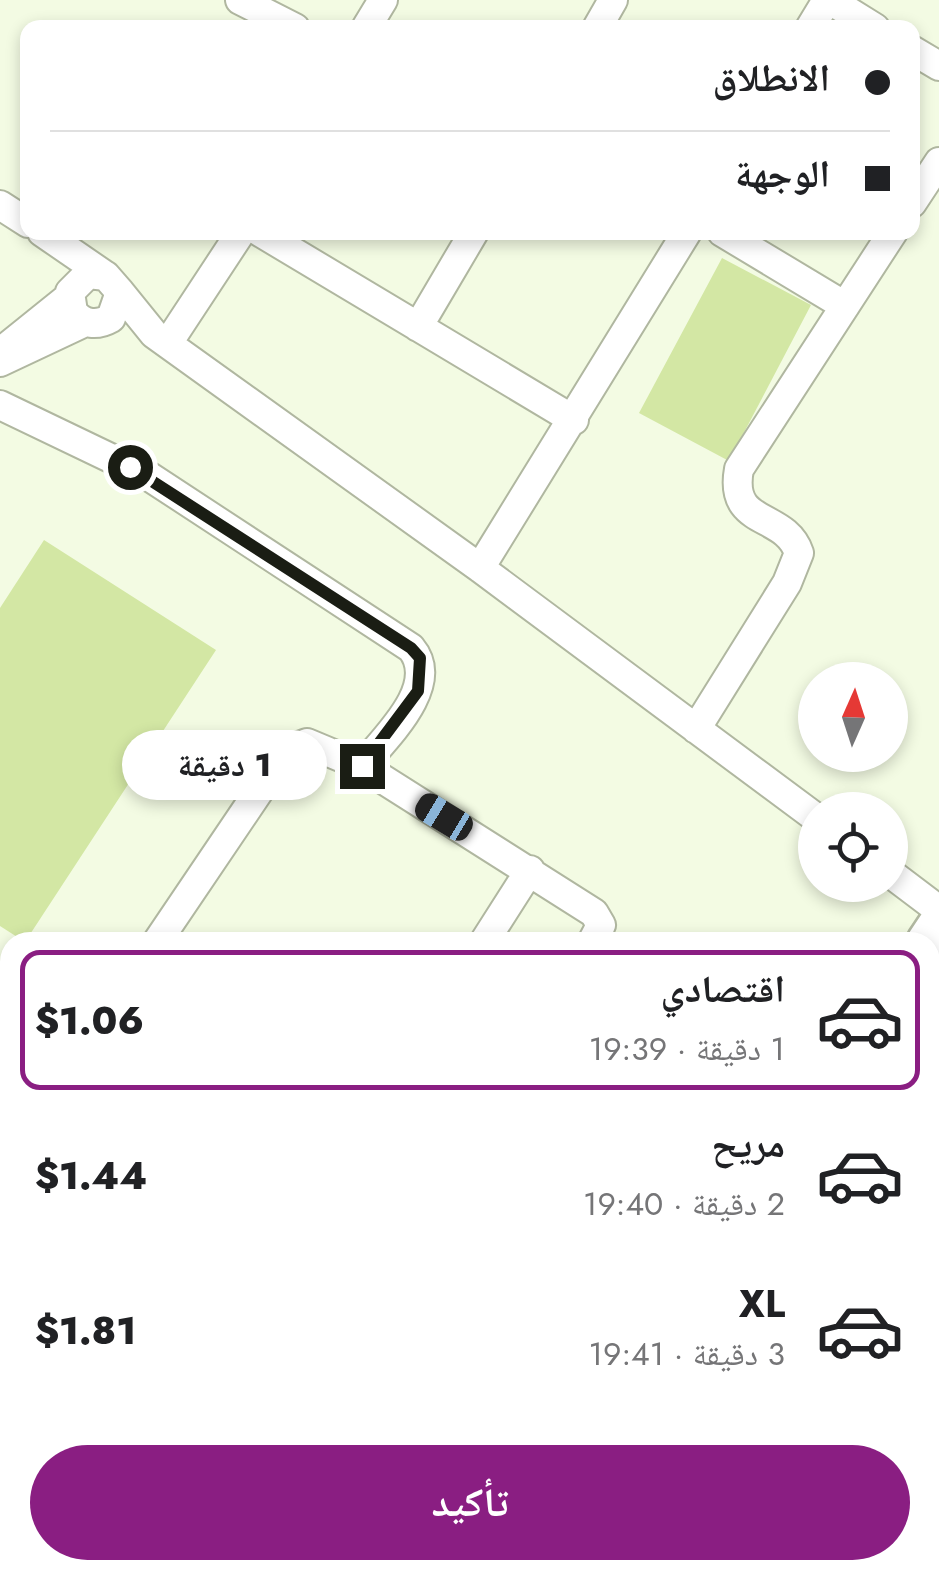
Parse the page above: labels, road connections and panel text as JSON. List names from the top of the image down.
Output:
{
  "north": "top",
  "page": {
    "banner": ["الانطلاق", "الوجهة"],
    "bubble": "1 دقيقة",
    "list": [
      {
        "name": "اقتصادي",
        "note": "1 دقيقة · 19:39",
        "value": "$1.06"
      },
      {
        "name": "مريح",
        "note": "2 دقيقة · 19:40",
        "value": "$1.44"
      },
      {
        "name": "XL",
        "note": "3 دقيقة · 19:41",
        "value": "$1.81"
      }
    ],
    "buttons": "تأكيد"
  }
}
